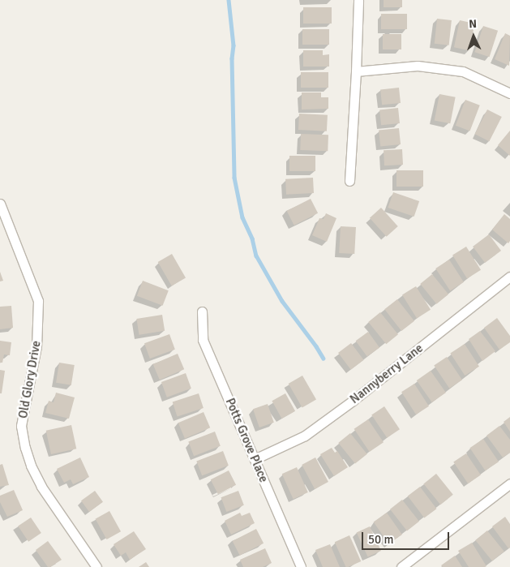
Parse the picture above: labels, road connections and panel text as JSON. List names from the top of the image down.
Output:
{
  "streets": {
    "street": ["Nannyberry Lane", "Old Glory Drive", "Potts Grove Place"]
  },
  "crossings": [
    ["Nannyberry Lane", "Potts Grove Place"]
  ],
  "scale_bar": "50 m",
  "north": "top"
}
